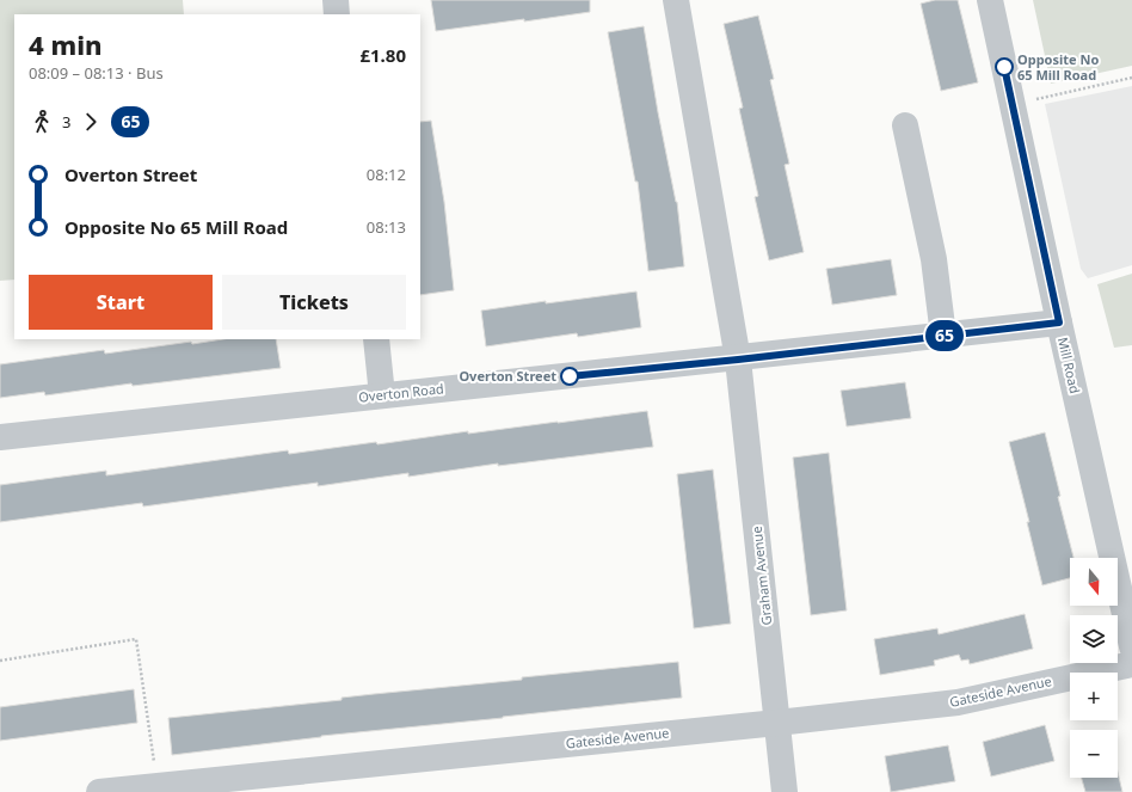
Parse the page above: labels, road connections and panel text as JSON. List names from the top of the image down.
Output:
{
  "streets": {
    "street": [
      "Mill Road",
      "Overton Road",
      "Graham Avenue",
      "Gateside Avenue"
    ]
  },
  "crossings": [
    ["Mill Road", "Overton Road"],
    ["Overton Road", "Graham Avenue"],
    ["Graham Avenue", "Gateside Avenue"]
  ],
  "places": ["Opposite No 65 Mill Road", "Overton Street"],
  "lines": ["bus line 65"],
  "north": "bottom",
  "page": {
    "on_map": "65",
    "heading": ["4 min", "08:09 – 08:13 · Bus", "£1.80"],
    "legs": ["3", "65"],
    "list": [
      {
        "name": "Overton Street",
        "value": "08:12"
      },
      {
        "name": "Opposite No 65 Mill Road",
        "value": "08:13"
      }
    ],
    "buttons": ["Start", "Tickets"],
    "map_buttons": ["+", "−"]
  }
}
